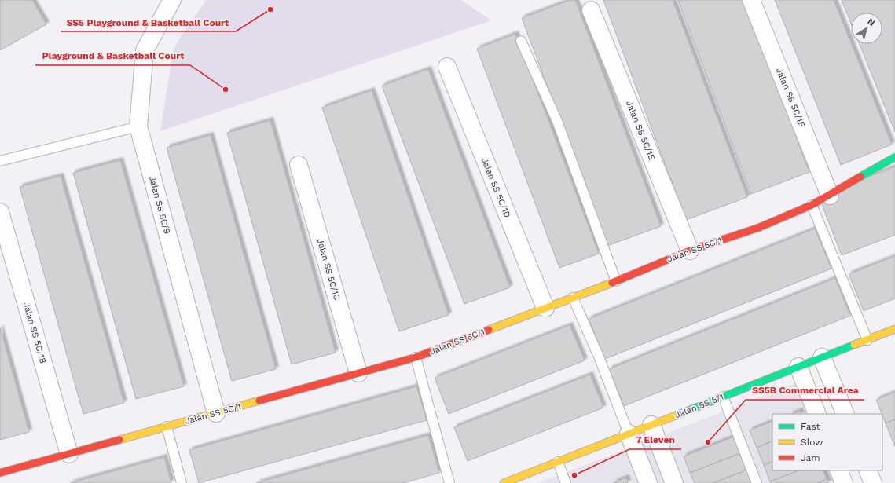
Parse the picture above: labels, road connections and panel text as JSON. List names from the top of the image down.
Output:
{
  "streets": {
    "street": [
      "Jalan SS 5C/1F",
      "Jalan SS 5C/1E",
      "Jalan SS 5C/1D",
      "Jalan SS 5C/9",
      "Jalan SS 5C/1",
      "Jalan SS 5C/1C",
      "Jalan SS 5C/1B",
      "Jalan SS 5/1"
    ]
  },
  "crossings": [
    ["Jalan SS 5C/1F", "Jalan SS 5C/1"],
    ["Jalan SS 5C/1E", "Jalan SS 5C/1"],
    ["Jalan SS 5C/1D", "Jalan SS 5C/1"],
    ["Jalan SS 5C/9", "Jalan SS 5C/1"],
    ["Jalan SS 5C/1", "Jalan SS 5C/1C"],
    ["Jalan SS 5C/1", "Jalan SS 5C/1B"]
  ],
  "places": [
    "SS5 Playground & Basketball Court",
    "Playground & Basketball Court",
    "SS5B Commercial Area",
    "7 Eleven"
  ],
  "legend": ["Fast", "Slow", "Jam"],
  "north": "top right"
}
